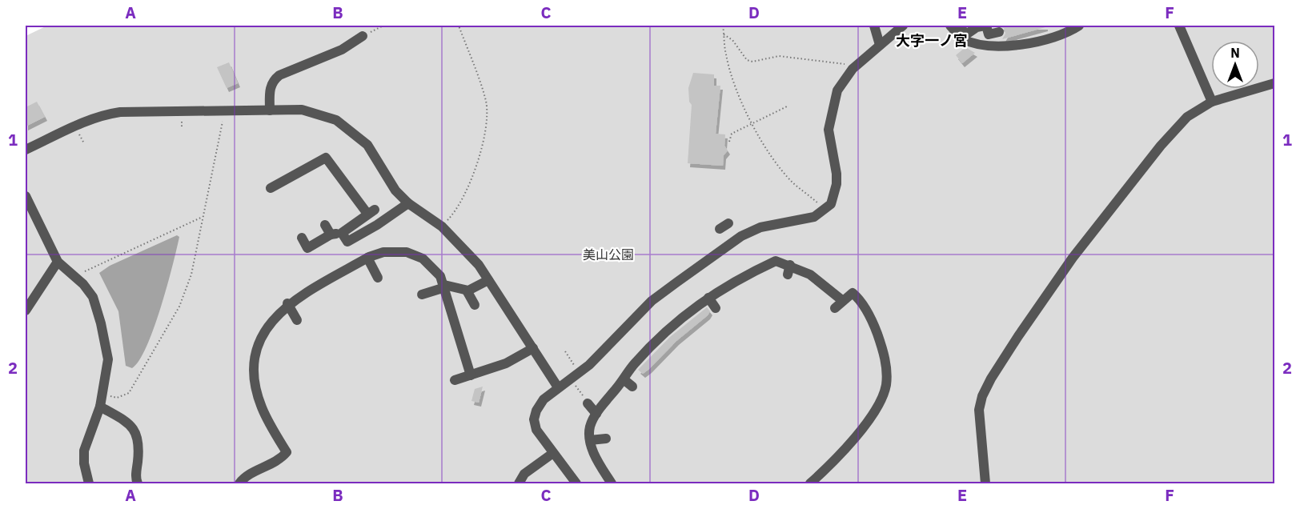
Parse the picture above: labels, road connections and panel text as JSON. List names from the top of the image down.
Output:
{
  "districts": ["大字一ノ宮"],
  "parks": ["美山公園"],
  "north": "top",
  "grid": {
    "columns": [
      "A",
      "B",
      "C",
      "D",
      "E",
      "F"
    ],
    "rows": ["1", "2"]
  }
}
